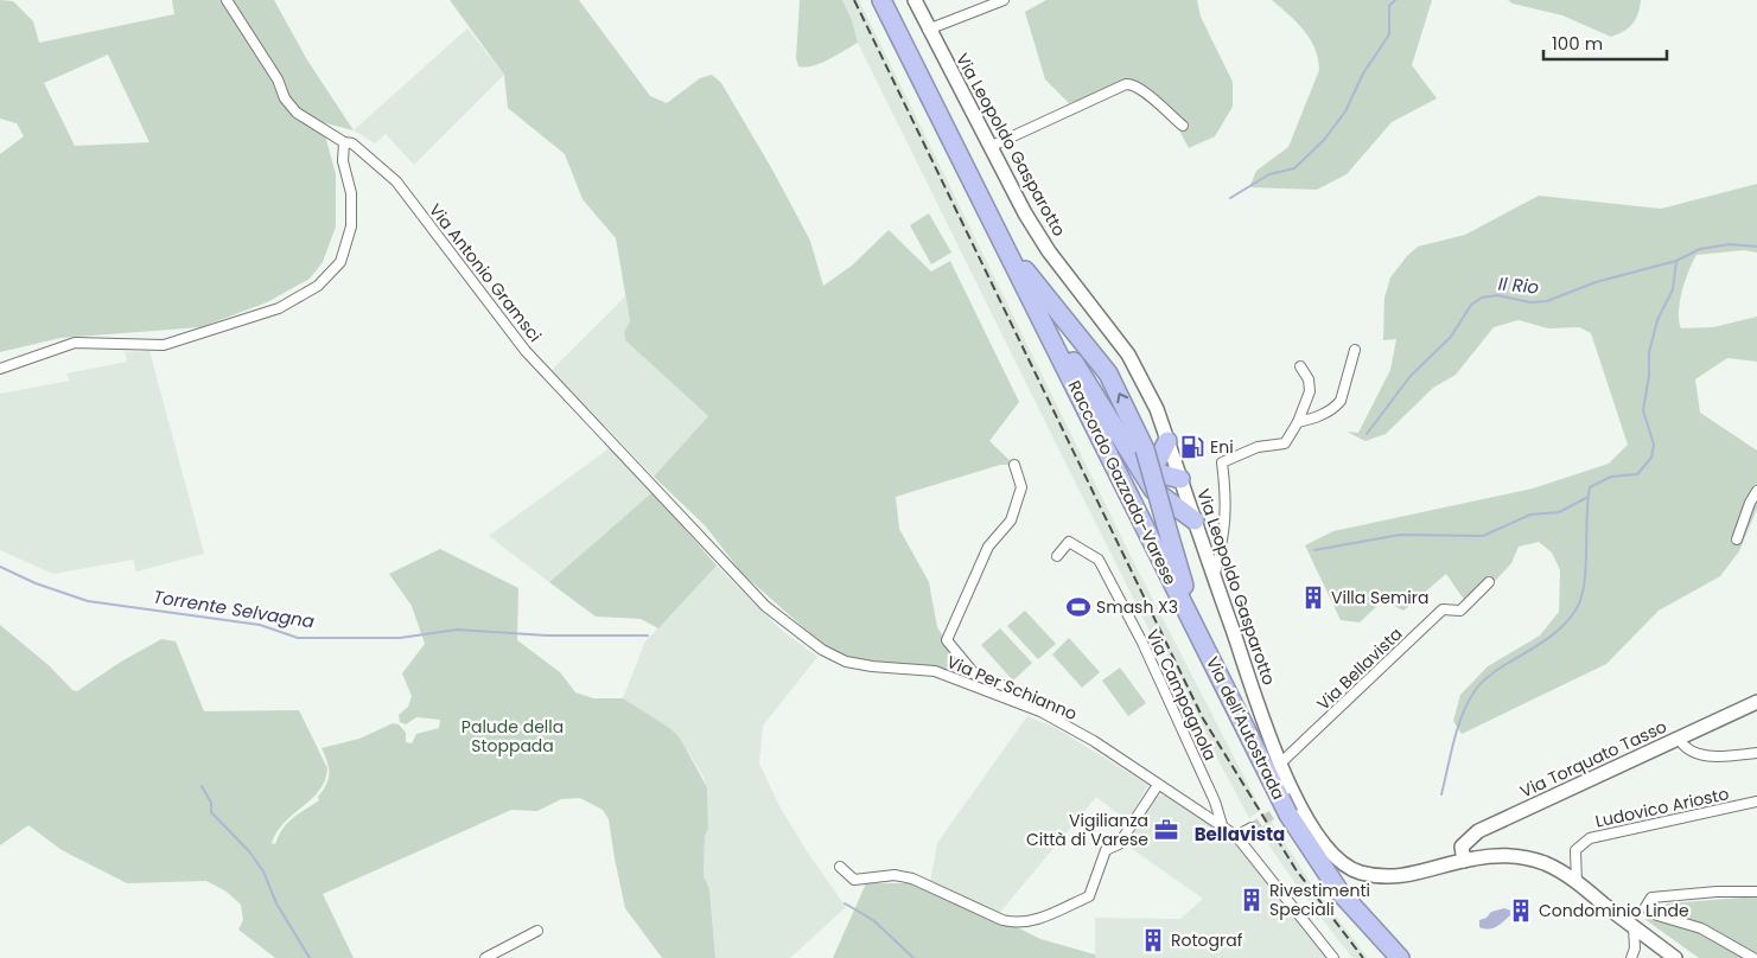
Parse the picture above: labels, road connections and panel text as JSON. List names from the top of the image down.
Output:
{
  "streets": {
    "highway": ["Raccordo Gazzada-Varese", "Via dell'Autostrada"],
    "main road": ["Via Leopoldo Gasparotto", "Via Torquato Tasso"],
    "street": [
      "Via Antonio Gramsci",
      "Via Bellavista",
      "Via Per Schianno",
      "Via Campagnola",
      "Ludovico Ariosto"
    ]
  },
  "crossings": [
    ["Via Leopoldo Gasparotto", "Via Bellavista"],
    ["Via Leopoldo Gasparotto", "Via Torquato Tasso"],
    ["Via Leopoldo Gasparotto", "Ludovico Ariosto"],
    ["Via Antonio Gramsci", "Via Per Schianno"],
    ["Raccordo Gazzada-Varese", "Via dell'Autostrada"],
    ["Via Per Schianno", "Via Campagnola"]
  ],
  "districts": ["Bellavista"],
  "water": ["Il Rio", "Torrente Selvagna"],
  "parks": ["Palude della Stoppada"],
  "places": {
    "fuel station": ["Eni"],
    "building": [
      "Villa Semira",
      "Rivestimenti Speciali",
      "Condominio Linde",
      "Rotograf"
    ],
    "sports": ["Smash X3"],
    "office": ["Vigilianza Città di Varese"]
  },
  "scale_bar": "100 m"
}
